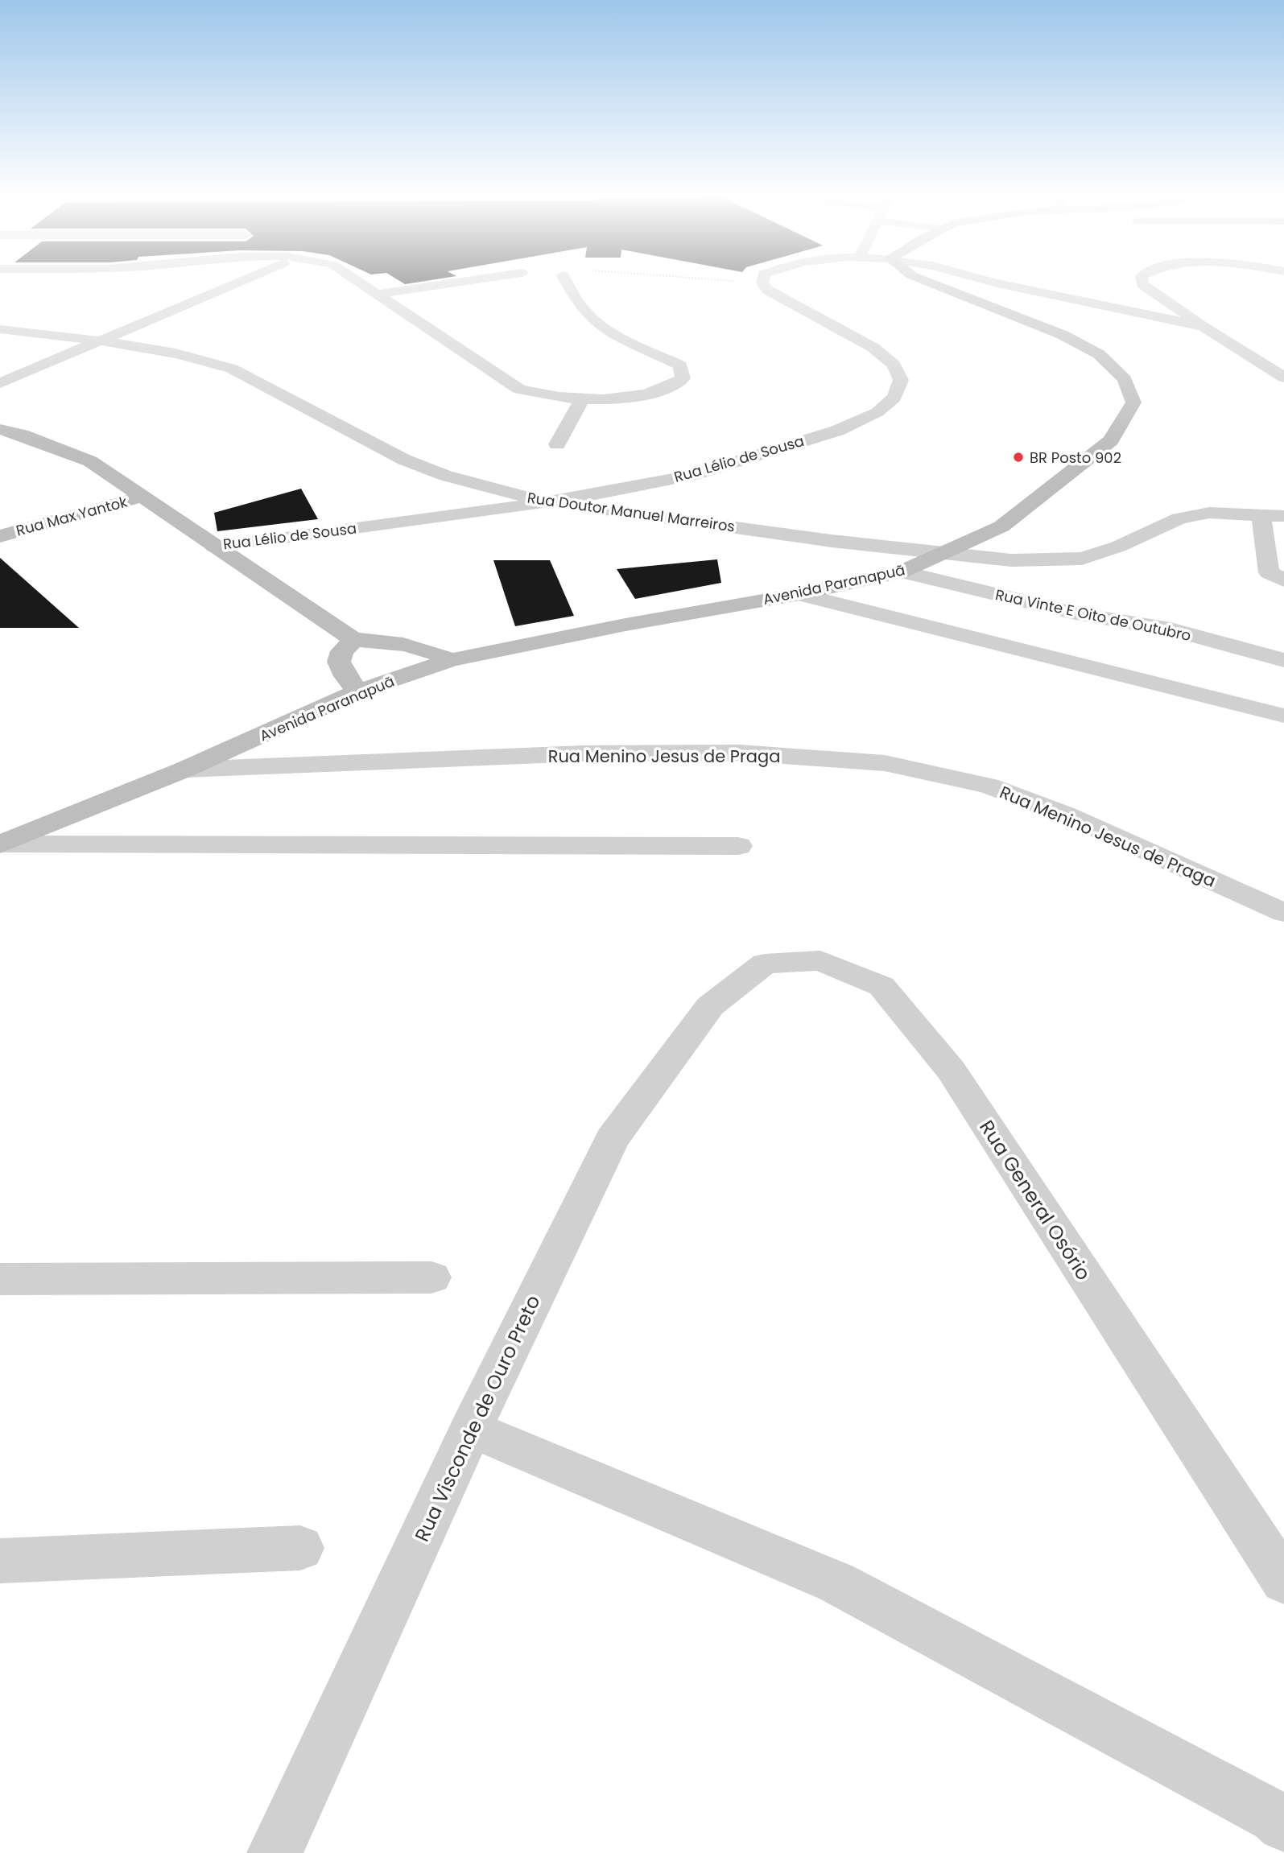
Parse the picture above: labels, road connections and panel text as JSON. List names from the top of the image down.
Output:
{
  "streets": {
    "street": [
      "Rua Lélio de Sousa",
      "Rua Doutor Manuel Marreiros",
      "Rua Max Yantok",
      "Avenida Paranapuã",
      "Rua Vinte E Oito de Outubro",
      "Rua Menino Jesus de Praga",
      "Rua General Osório",
      "Rua Visconde de Ouro Preto"
    ]
  },
  "crossings": [
    ["Rua Lélio de Sousa", "Rua Doutor Manuel Marreiros"],
    ["Rua Doutor Manuel Marreiros", "Avenida Paranapuã"],
    ["Avenida Paranapuã", "Rua Vinte E Oito de Outubro"],
    ["Avenida Paranapuã", "Rua Menino Jesus de Praga"],
    ["Rua General Osório", "Rua Visconde de Ouro Preto"]
  ],
  "places": ["BR Posto 902"]
}
